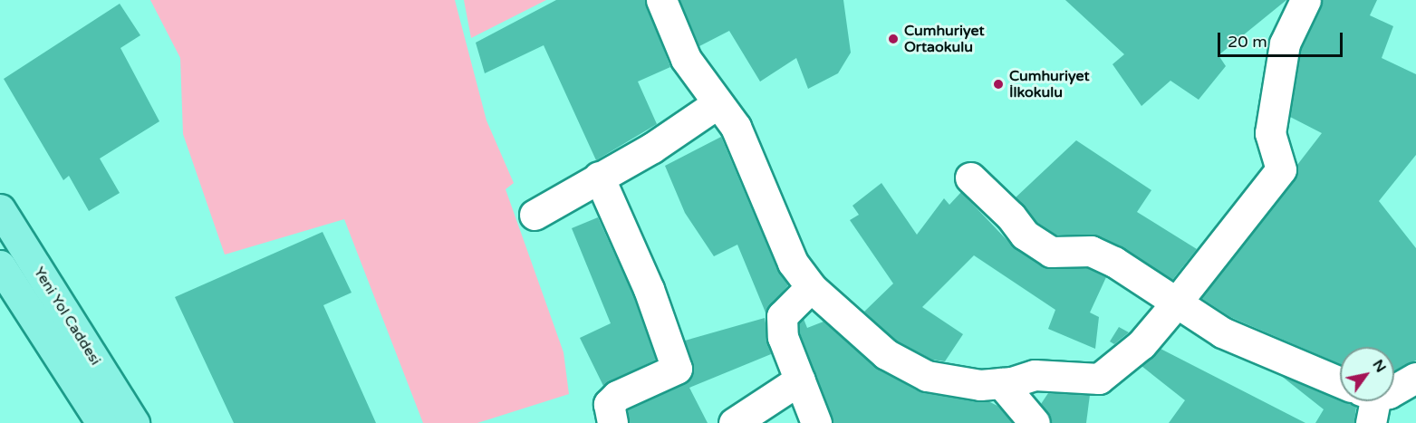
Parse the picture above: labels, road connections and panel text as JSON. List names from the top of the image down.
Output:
{
  "streets": {
    "main road": ["Yeni Yol Caddesi"]
  },
  "places": ["Cumhuriyet Ortaokulu", "Cumhuriyet İlkokulu"],
  "scale_bar": "20 m",
  "north": "top right"
}
